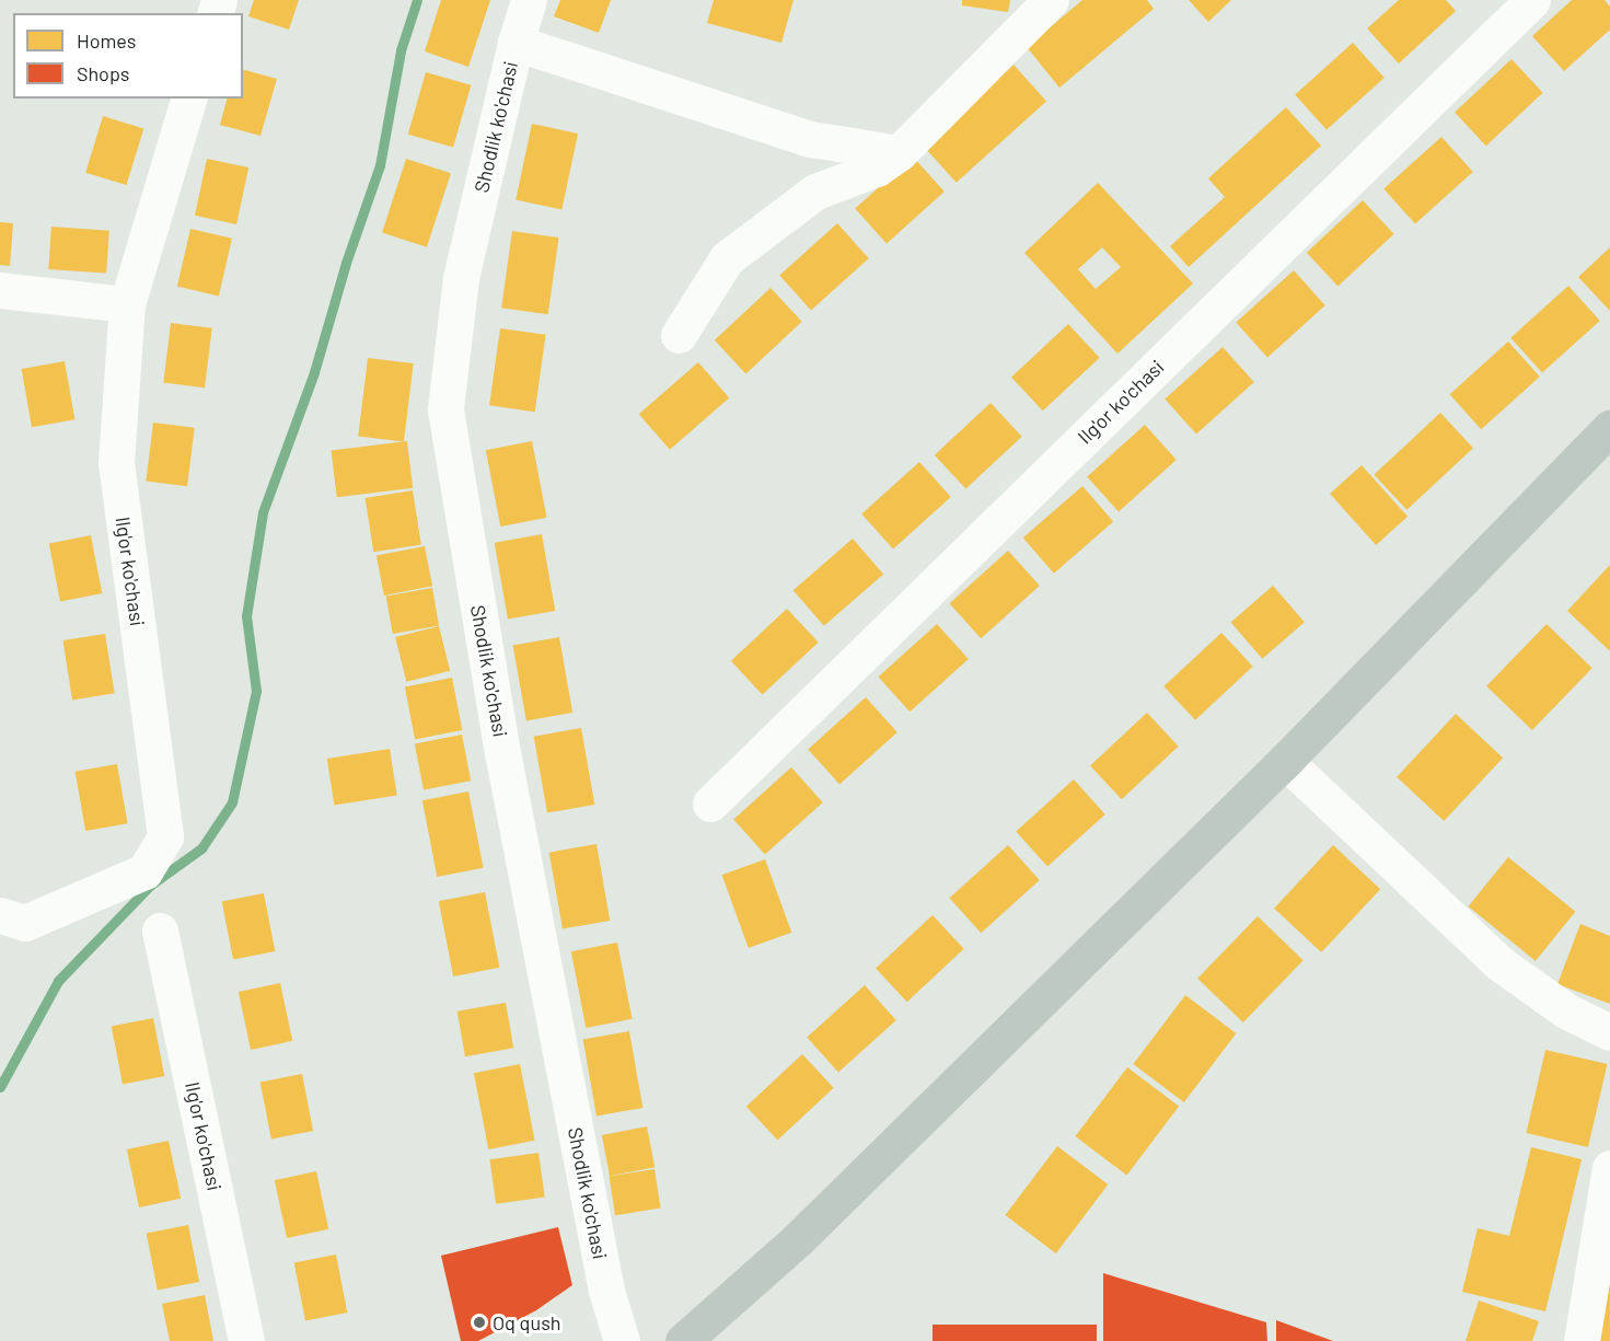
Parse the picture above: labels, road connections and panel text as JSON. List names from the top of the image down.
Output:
{
  "streets": {
    "street": ["Shodlik ko'chasi", "Ilg'or ko'chasi"]
  },
  "places": ["Oq qush"],
  "legend": ["Homes", "Shops"]
}
